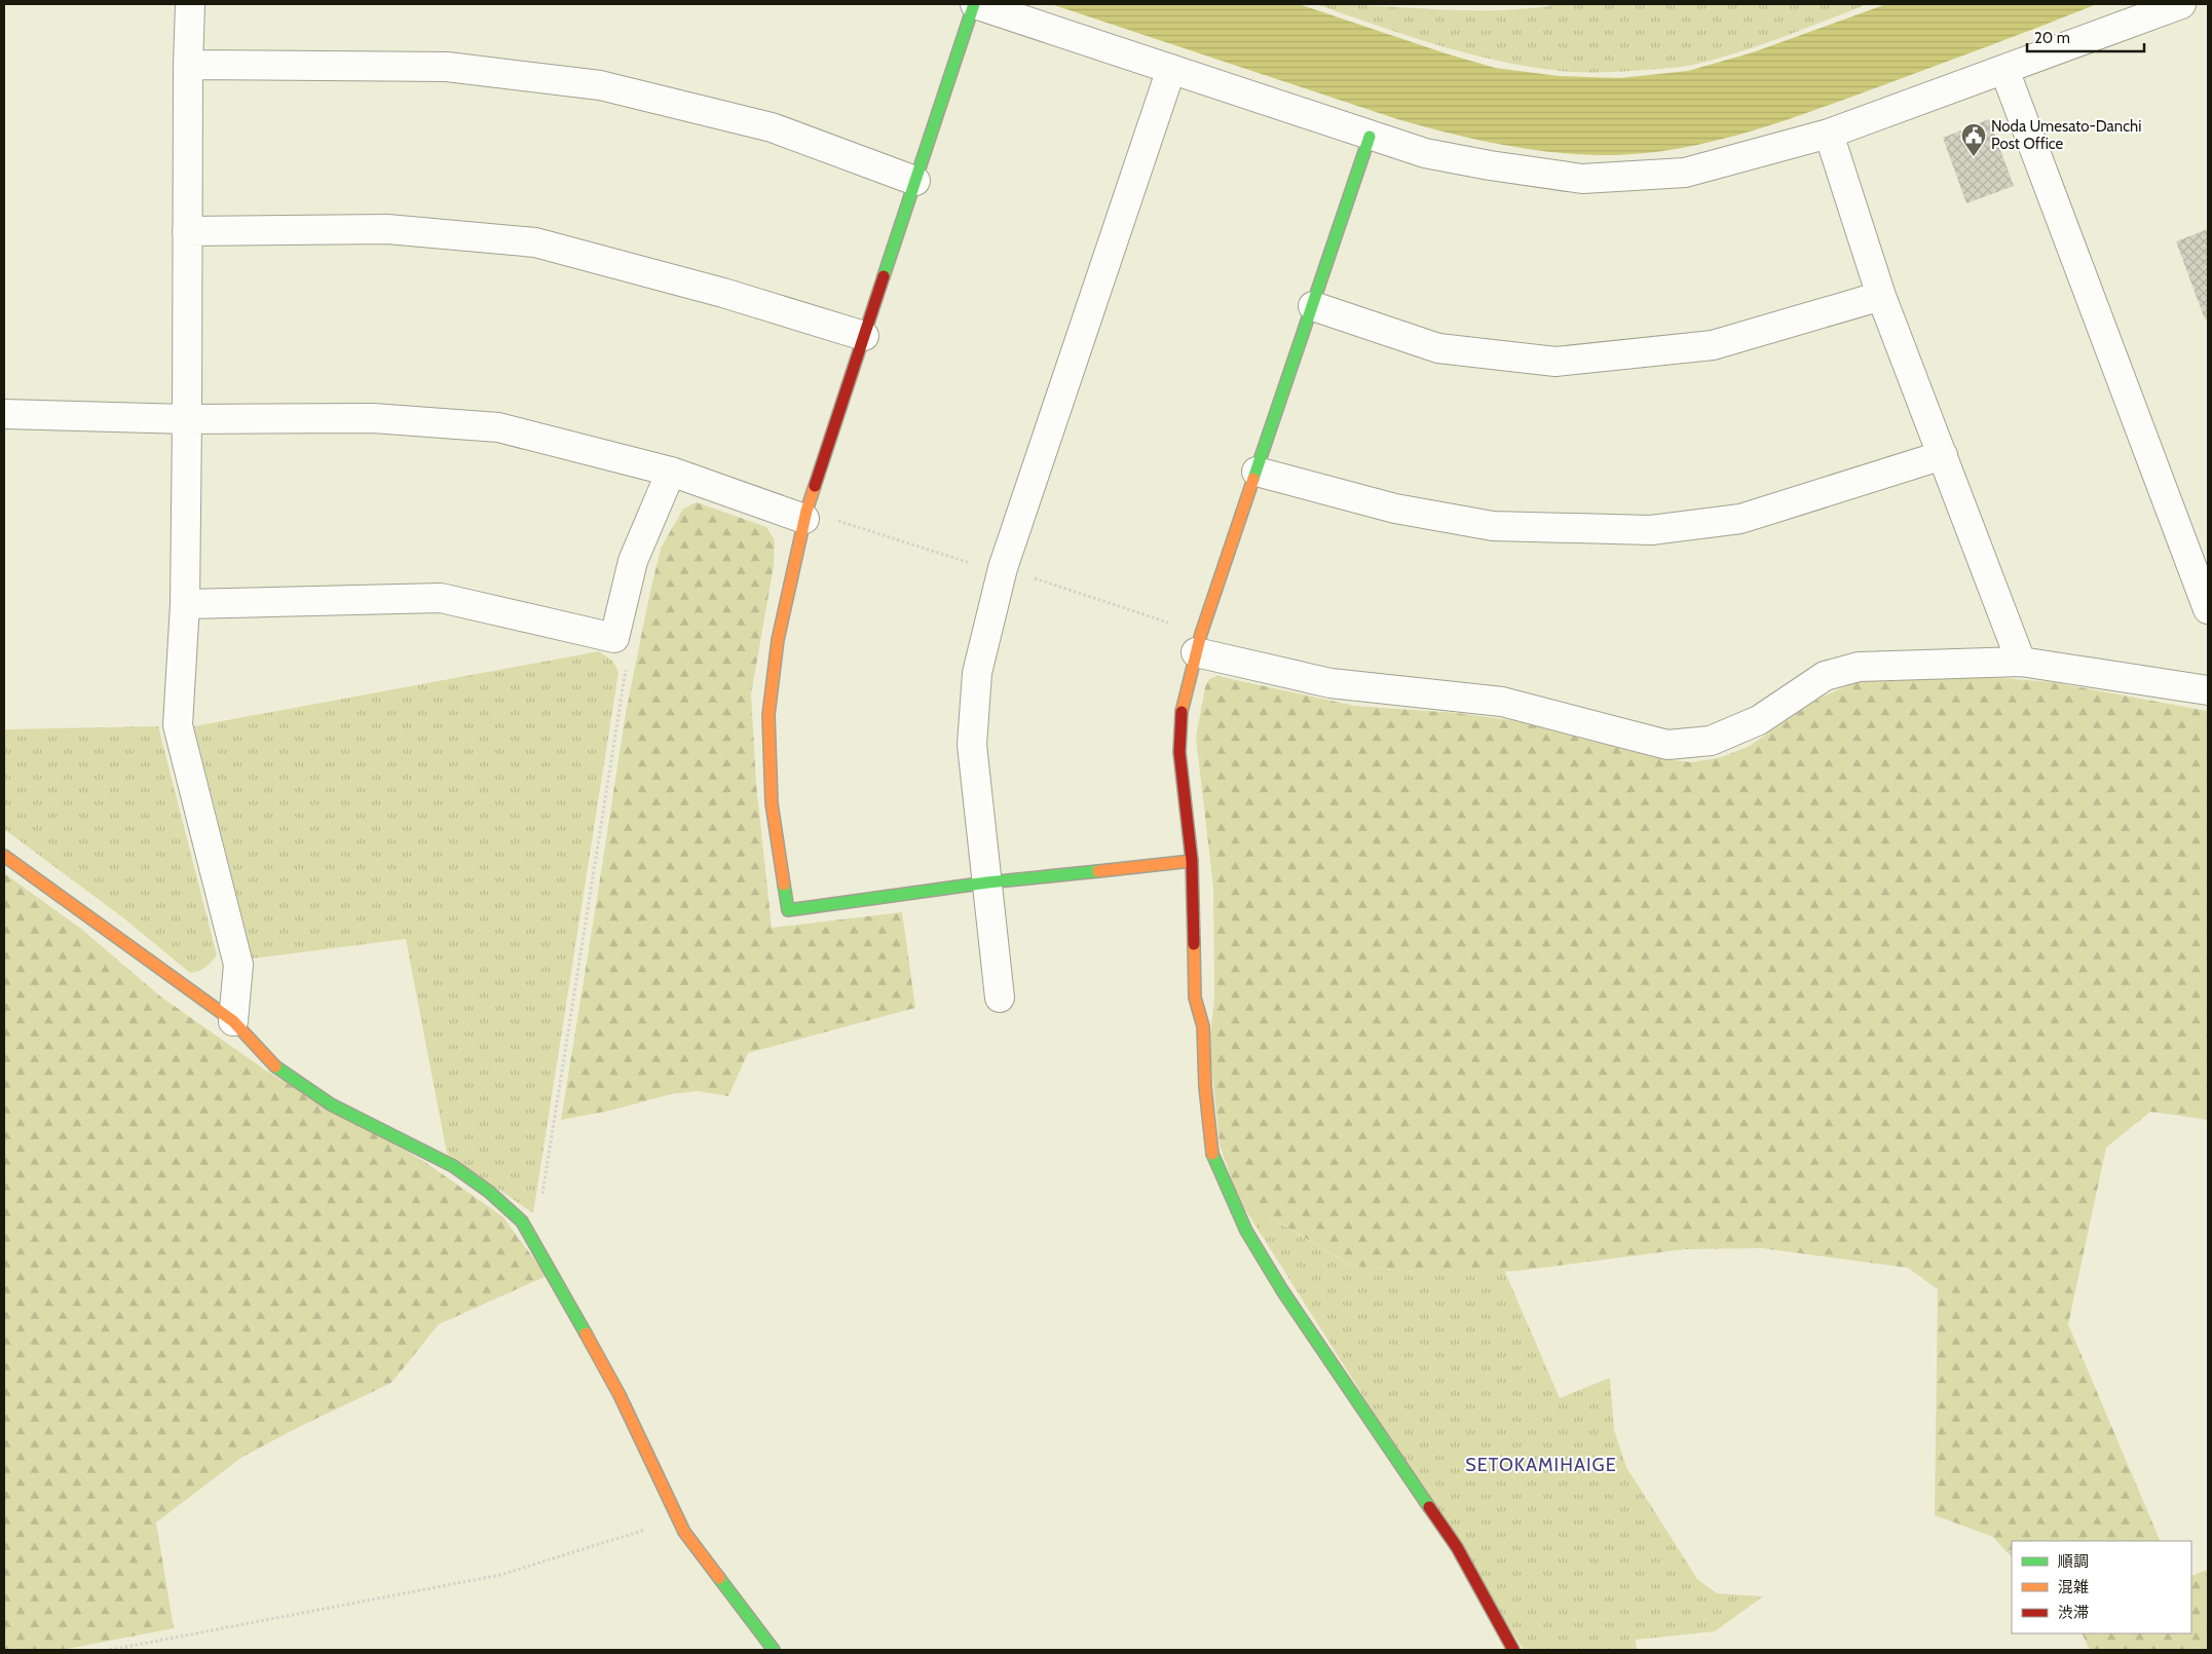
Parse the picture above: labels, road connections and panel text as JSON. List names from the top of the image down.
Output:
{
  "districts": ["SETOKAMIHAIGE"],
  "places": {
    "public building": ["Noda Umesato-Danchi Post Office"]
  },
  "legend": ["順調", "混雑", "渋滞"],
  "scale_bar": "20 m"
}
